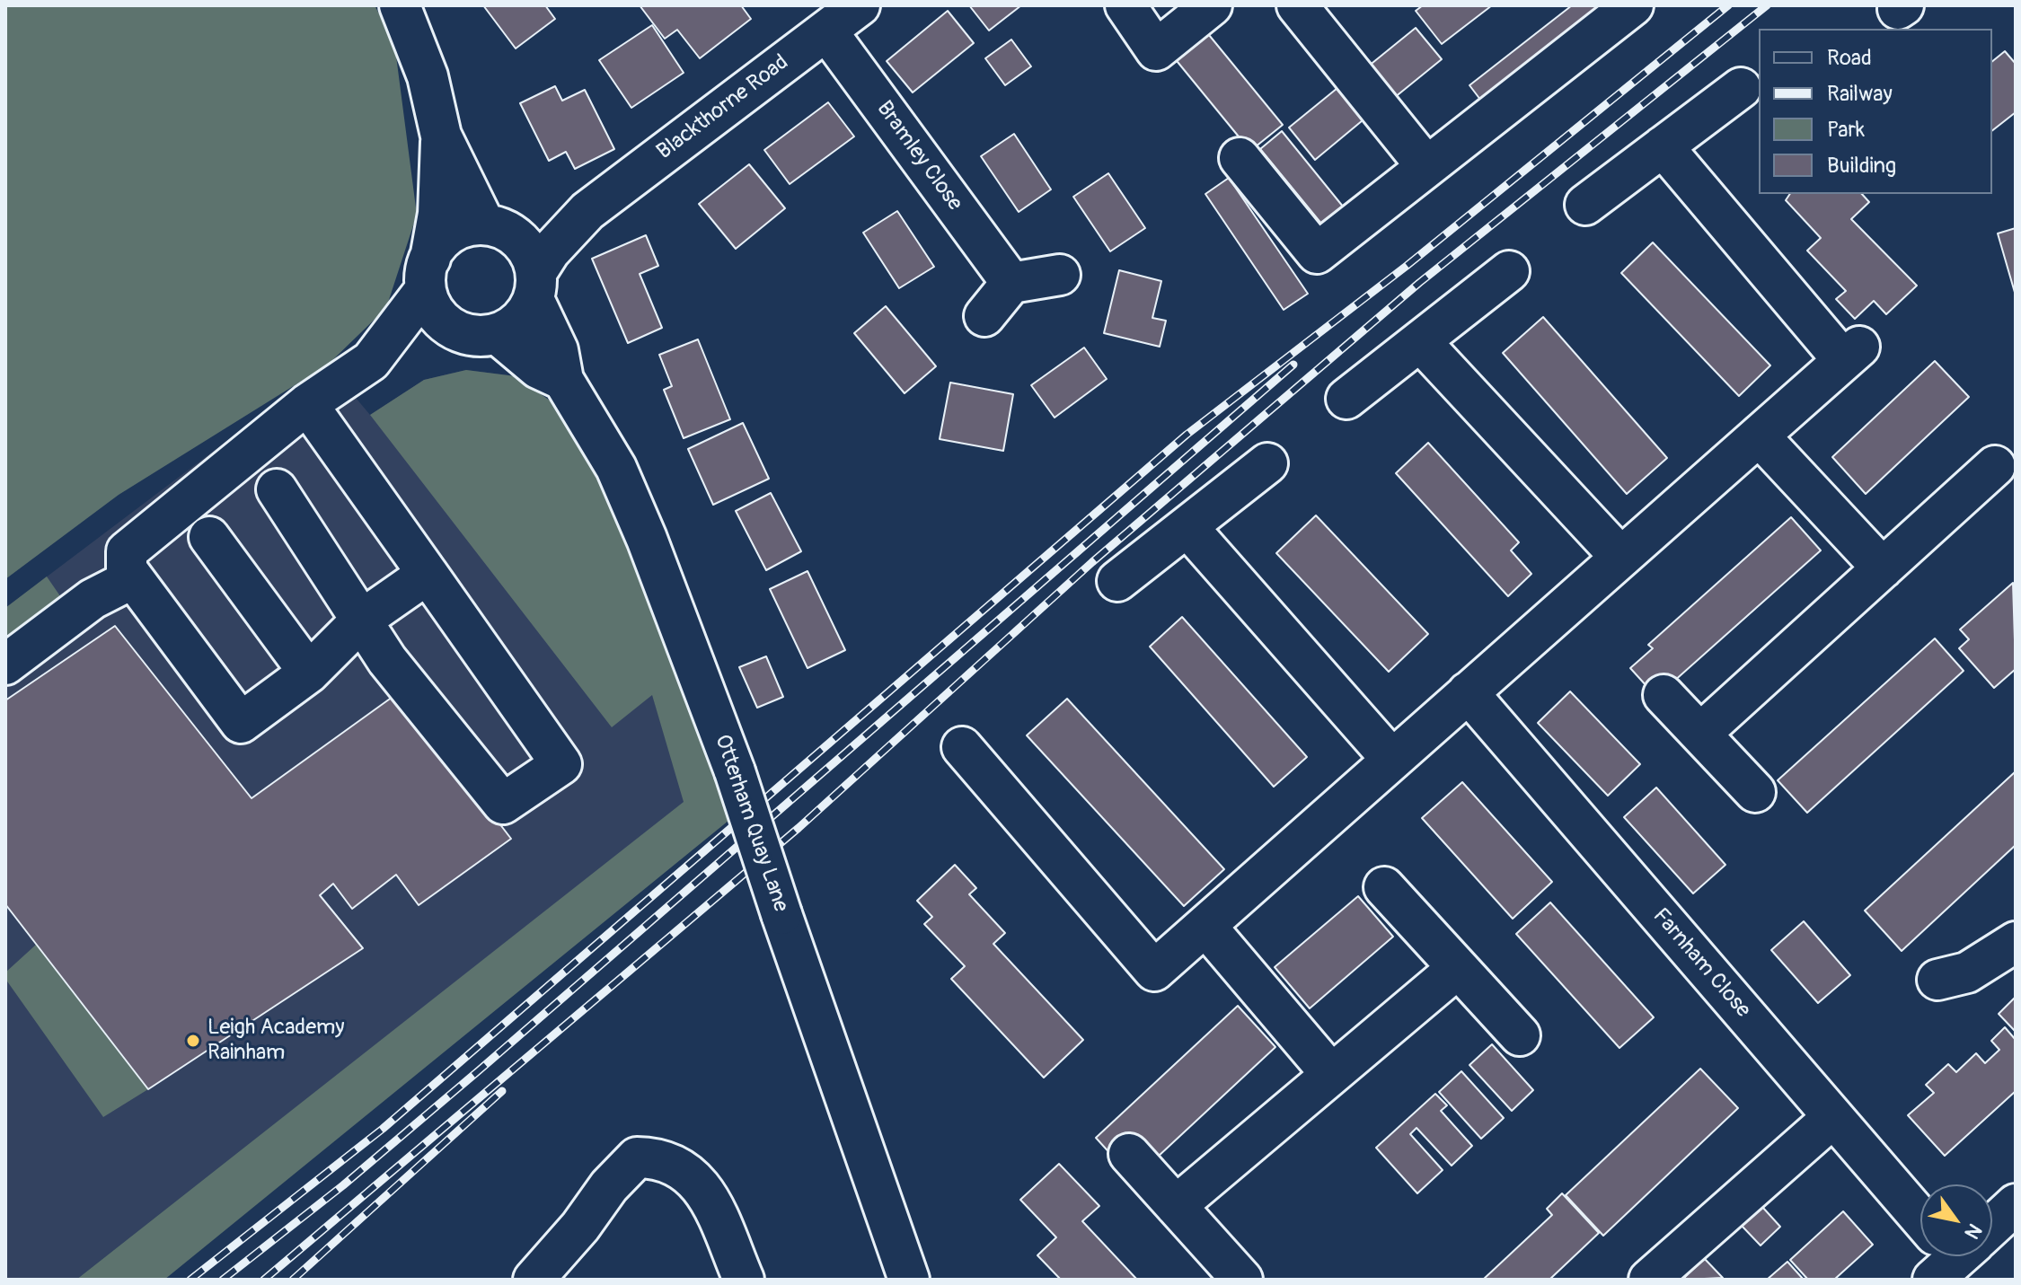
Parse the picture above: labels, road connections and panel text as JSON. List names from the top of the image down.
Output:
{
  "streets": {
    "street": [
      "Blackthorne Road",
      "Bramley Close",
      "Otterham Quay Lane",
      "Farnham Close"
    ]
  },
  "crossings": [
    ["Blackthorne Road", "Bramley Close"],
    ["Blackthorne Road", "Otterham Quay Lane"]
  ],
  "places": ["Leigh Academy Rainham"],
  "legend": [
    "Road",
    "Railway",
    "Park",
    "Building"
  ],
  "north": "bottom right"
}
